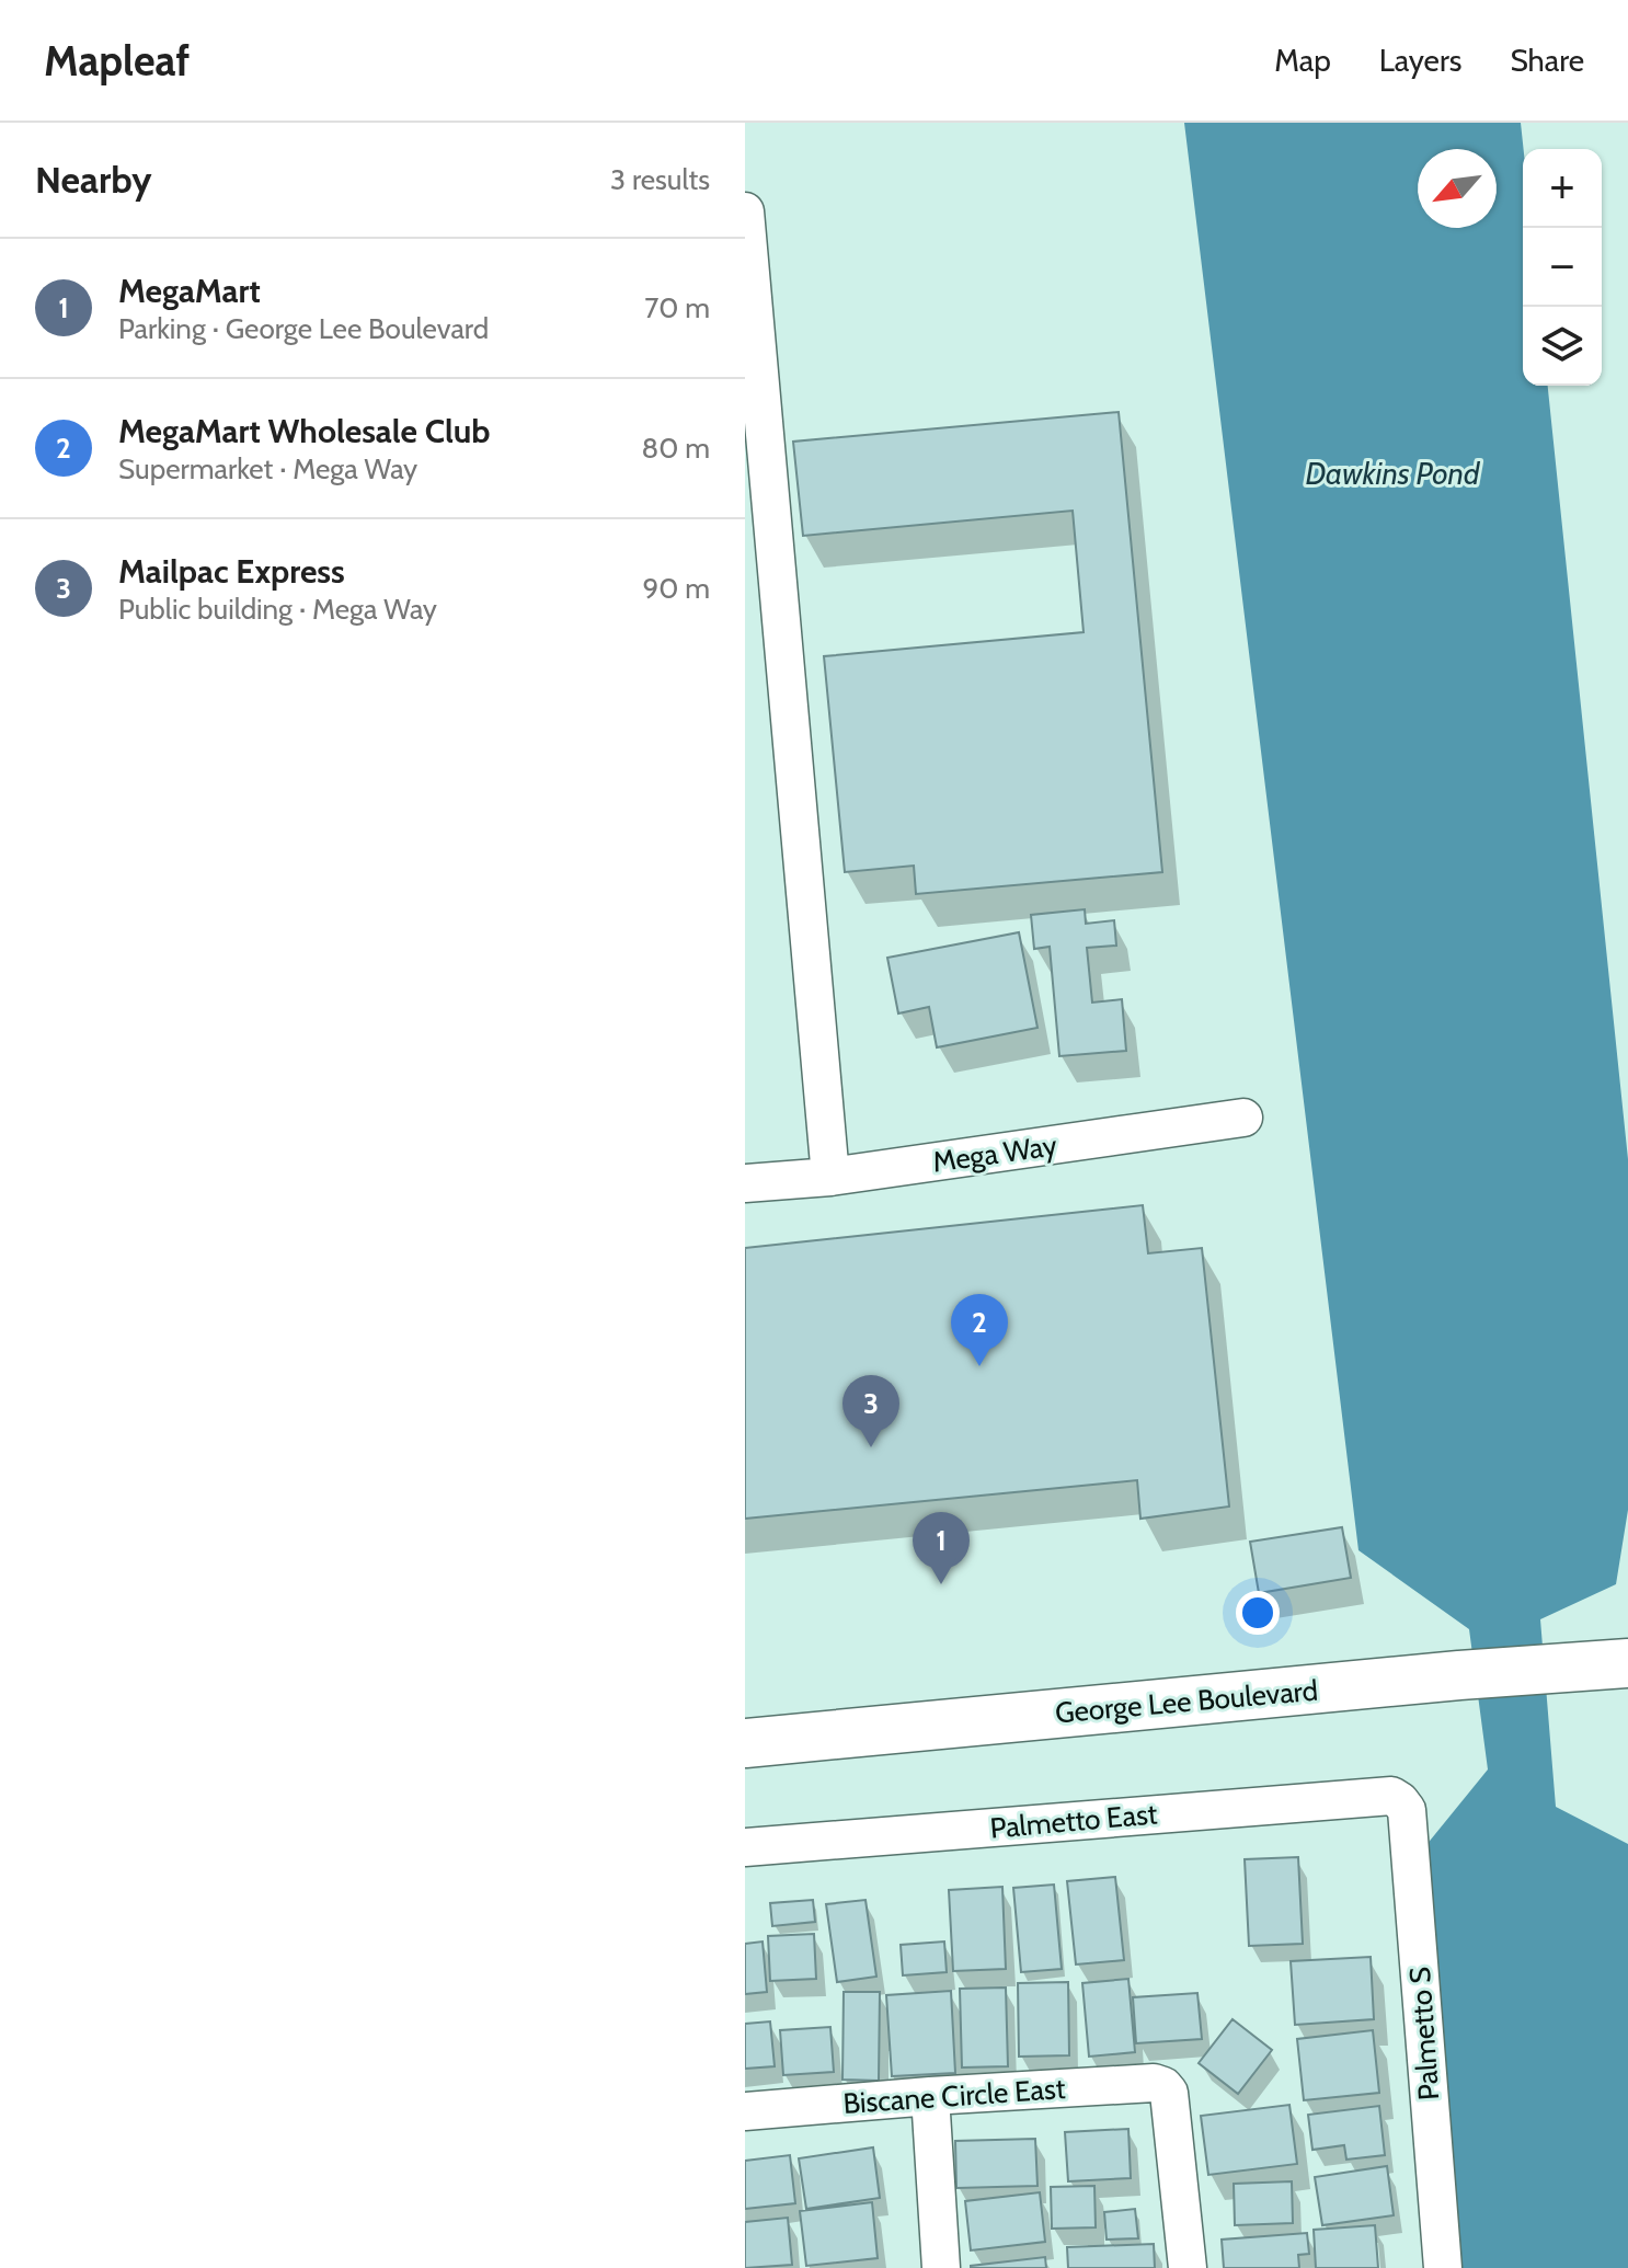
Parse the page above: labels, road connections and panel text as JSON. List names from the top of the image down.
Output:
{
  "streets": {
    "main road": ["George Lee Boulevard"],
    "street": [
      "Mega Way",
      "Palmetto East",
      "Palmetto S",
      "Biscane Circle East"
    ]
  },
  "crossings": [
    ["Palmetto East", "Palmetto S"]
  ],
  "water": ["Dawkins Pond"],
  "north": "bottom left",
  "page": {
    "header": "Mapleaf",
    "nav": ["Map", "Layers", "Share"],
    "heading": ["Nearby", "3 results"],
    "map_buttons": ["+", "−"],
    "list": [
      {
        "mark": "1",
        "name": "MegaMart",
        "note": "Parking · George Lee Boulevard",
        "value": "70 m"
      },
      {
        "mark": "2",
        "name": "MegaMart Wholesale Club",
        "note": "Supermarket · Mega Way",
        "value": "80 m"
      },
      {
        "mark": "3",
        "name": "Mailpac Express",
        "note": "Public building · Mega Way",
        "value": "90 m"
      }
    ],
    "pins": ["2", "3", "1"]
  }
}
